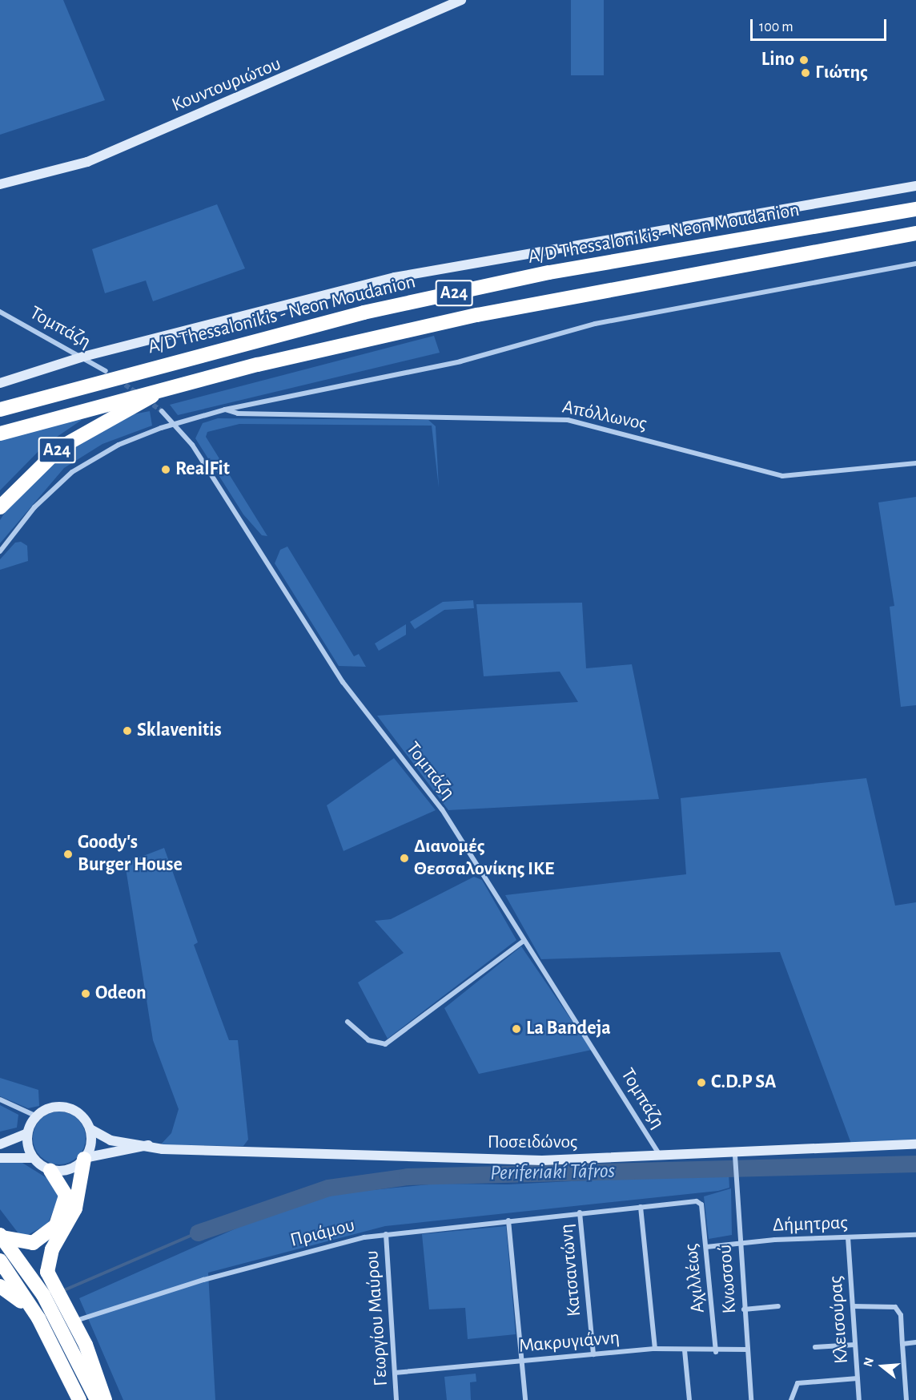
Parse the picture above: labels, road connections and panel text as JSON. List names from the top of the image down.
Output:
{
  "streets": {
    "highway": ["A/D Thessalonikis - Neon Moudanion", "Α24"],
    "street": [
      "Κουντουριώτου",
      "Τομπάζη",
      "Απόλλωνος",
      "Ποσειδώνος",
      "Δήμητρας",
      "Πριάμου",
      "Κατσαντώνη",
      "Αχιλλέως",
      "Κνωσσού",
      "Γεωργίου Μαύρου",
      "Κλεισούρας",
      "Μακρυγιάννη"
    ]
  },
  "crossings": [
    ["Τομπάζη", "Ποσειδώνος"],
    ["Ποσειδώνος", "Κνωσσού"],
    ["Δήμητρας", "Αχιλλέως"],
    ["Δήμητρας", "Κνωσσού"],
    ["Δήμητρας", "Κλεισούρας"],
    ["Πριάμου", "Κατσαντώνη"],
    ["Πριάμου", "Αχιλλέως"],
    ["Πριάμου", "Γεωργίου Μαύρου"],
    ["Κατσαντώνη", "Μακρυγιάννη"],
    ["Αχιλλέως", "Μακρυγιάννη"],
    ["Κνωσσού", "Μακρυγιάννη"],
    ["Γεωργίου Μαύρου", "Μακρυγιάννη"]
  ],
  "water": ["Periferiakí Táfros"],
  "places": [
    "Lino",
    "Γιώτης",
    "RealFit",
    "Sklavenitis",
    "Goody's Burger House",
    "Διανομές Θεσσαλονίκης ΙΚΕ",
    "Odeon",
    "La Bandeja",
    "C.D.P SA"
  ],
  "scale_bar": "100 m",
  "north": "left"
}
